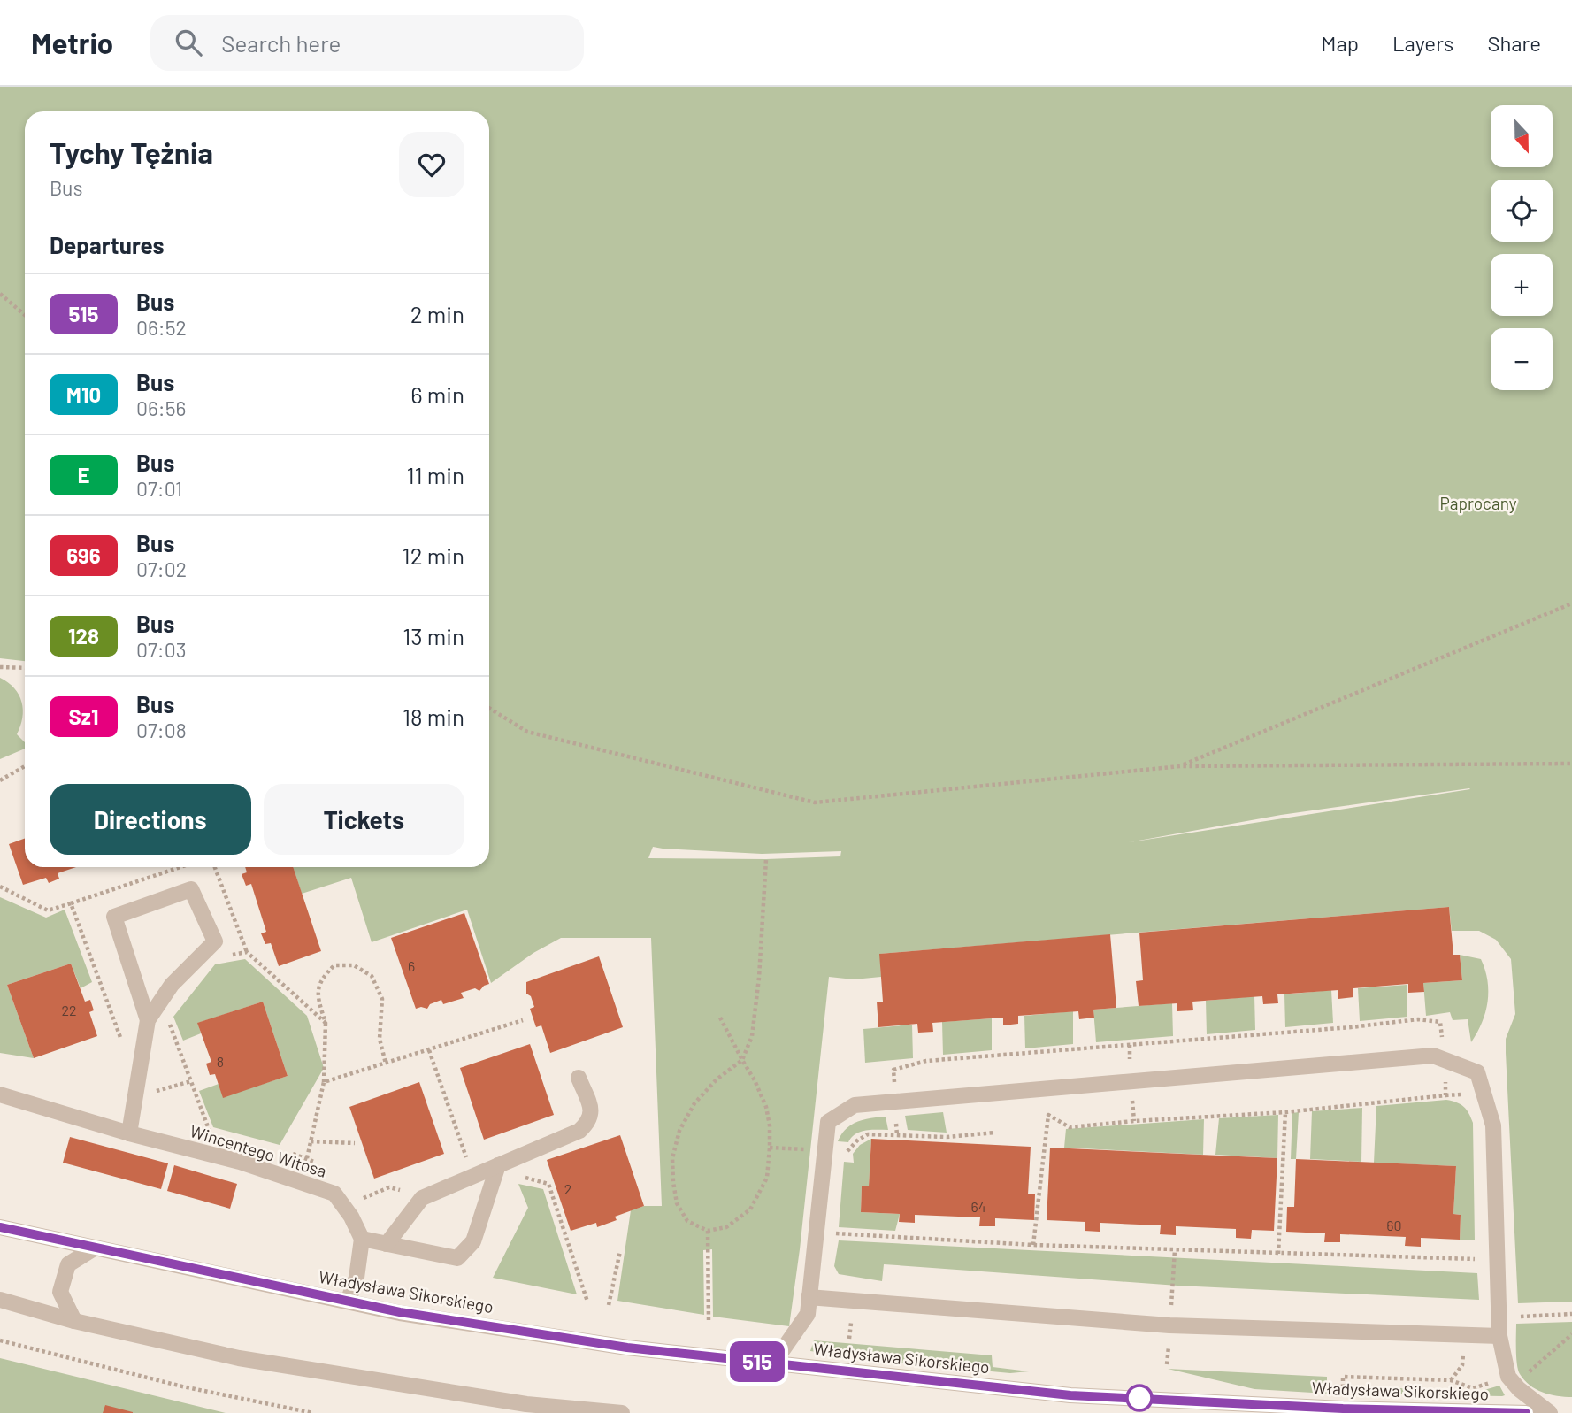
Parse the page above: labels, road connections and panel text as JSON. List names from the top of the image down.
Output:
{
  "streets": {
    "street": ["Wincentego Witosa", "Władysława Sikorskiego"]
  },
  "parks": ["Paprocany"],
  "lines": ["bus line 515"],
  "house_numbers": [
    "6",
    "22",
    "8",
    "2",
    "64",
    "60"
  ],
  "north": "bottom",
  "page": {
    "header": "Metrio",
    "search": "Search here",
    "nav": ["Map", "Layers", "Share"],
    "on_map": "515",
    "map_buttons": ["+", "−"],
    "heading": [
      ["Tychy Tężnia", "Bus"],
      "Departures"
    ],
    "list": [
      {
        "mark": "515",
        "name": "Bus",
        "note": "06:52",
        "value": "2 min"
      },
      {
        "mark": "M10",
        "name": "Bus",
        "note": "06:56",
        "value": "6 min"
      },
      {
        "mark": "E",
        "name": "Bus",
        "note": "07:01",
        "value": "11 min"
      },
      {
        "mark": "696",
        "name": "Bus",
        "note": "07:02",
        "value": "12 min"
      },
      {
        "mark": "128",
        "name": "Bus",
        "note": "07:03",
        "value": "13 min"
      },
      {
        "mark": "Sz1",
        "name": "Bus",
        "note": "07:08",
        "value": "18 min"
      }
    ],
    "buttons": ["Directions", "Tickets"]
  }
}
